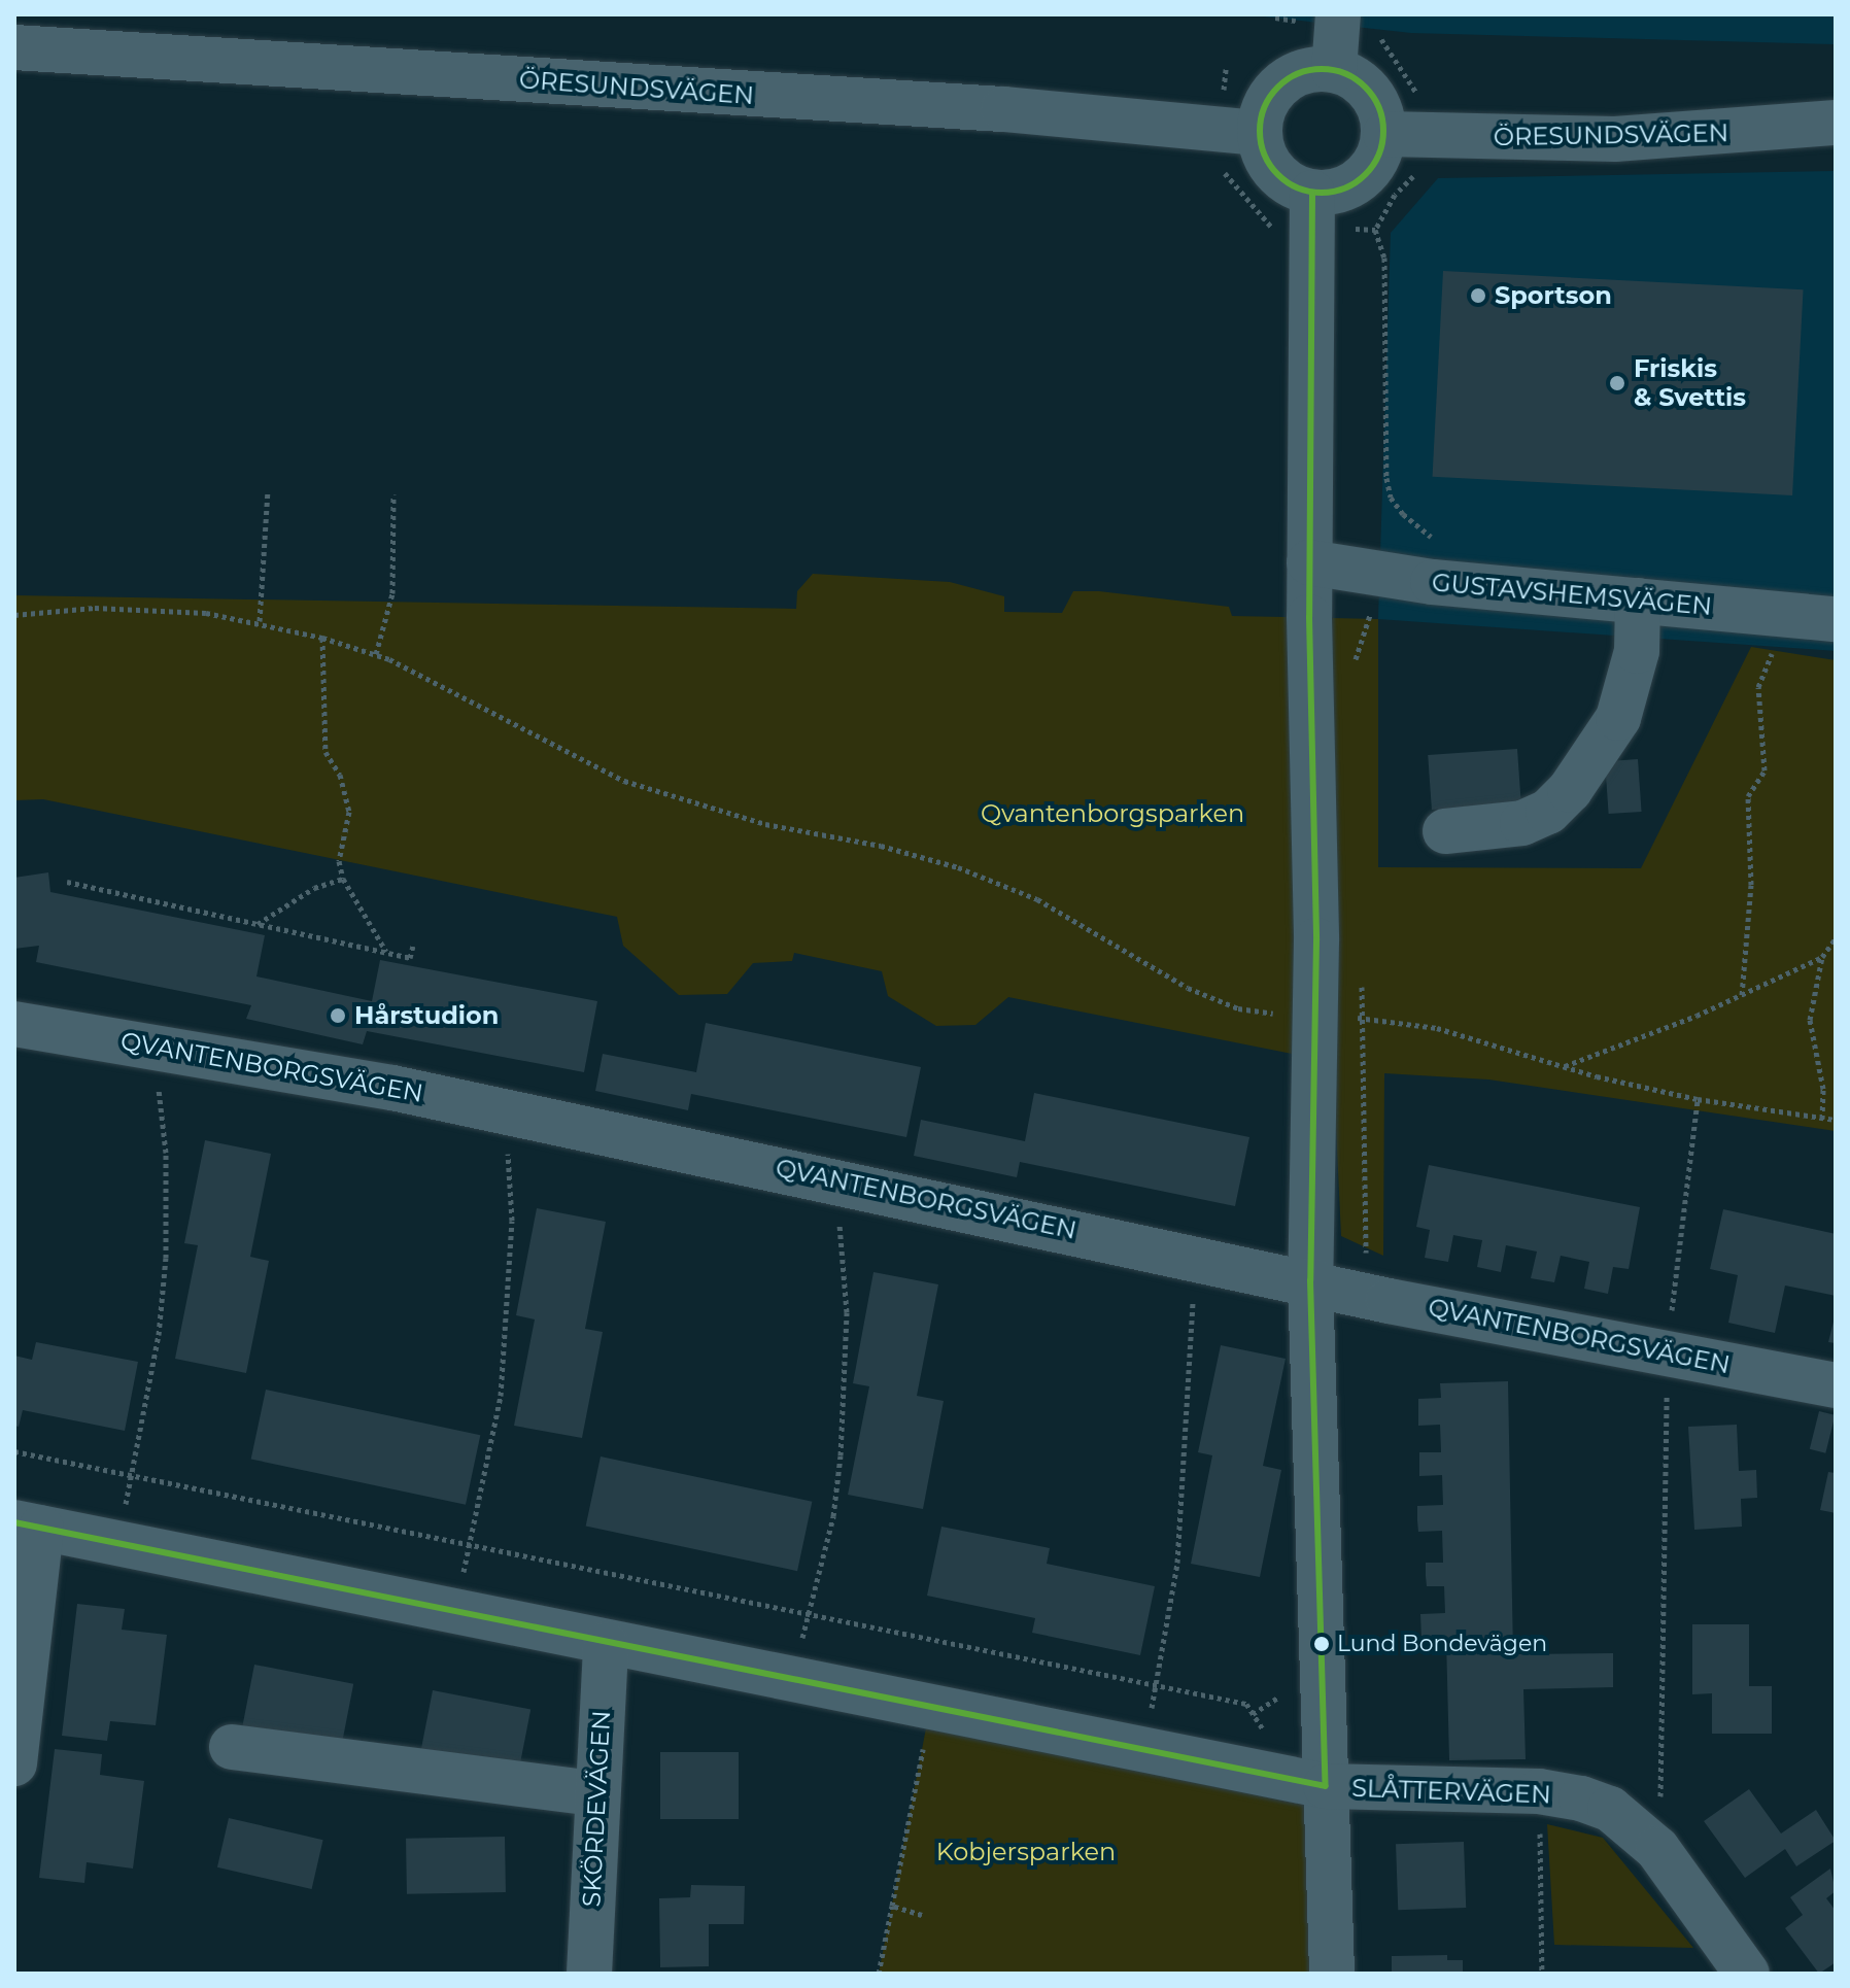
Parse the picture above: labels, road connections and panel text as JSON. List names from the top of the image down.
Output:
{
  "streets": {
    "street": [
      "ÖRESUNDSVÄGEN",
      "GUSTAVSHEMSVÄGEN",
      "QVANTENBORGSVÄGEN",
      "SLÅTTERVÄGEN",
      "SKÖRDEVÄGEN"
    ]
  },
  "crossings": [
    ["SLÅTTERVÄGEN", "SKÖRDEVÄGEN"]
  ],
  "parks": ["Qvantenborgsparken", "Kobjersparken"],
  "places": [
    "Sportson",
    "Friskis & Svettis",
    "Hårstudion",
    "Lund Bondevägen"
  ]
}
